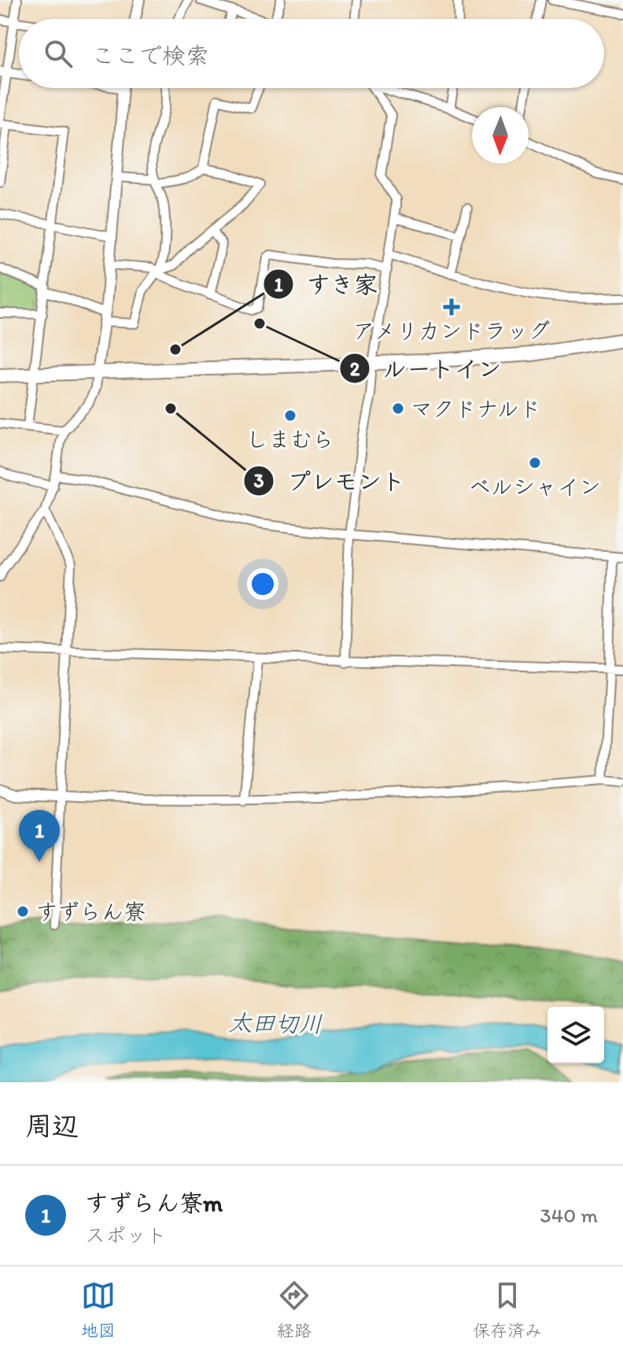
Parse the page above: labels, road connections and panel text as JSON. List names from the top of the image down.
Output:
{
  "water": ["太田切川"],
  "places": {
    "health": ["アメリカンドラッグ"],
    "other": [
      "ルートイン",
      "すき家",
      "プレモント",
      "マクドナルド",
      "しまむら",
      "ベルシャイン",
      "すずらん寮"
    ]
  },
  "north": "bottom",
  "page": {
    "search": "ここで検索",
    "pins": "1",
    "heading": "周辺",
    "list": [
      {
        "mark": "1",
        "name": "すずらん寮m",
        "note": "スポット",
        "value": "340 m"
      }
    ],
    "nav": ["地図", "経路", "保存済み"]
  }
}
